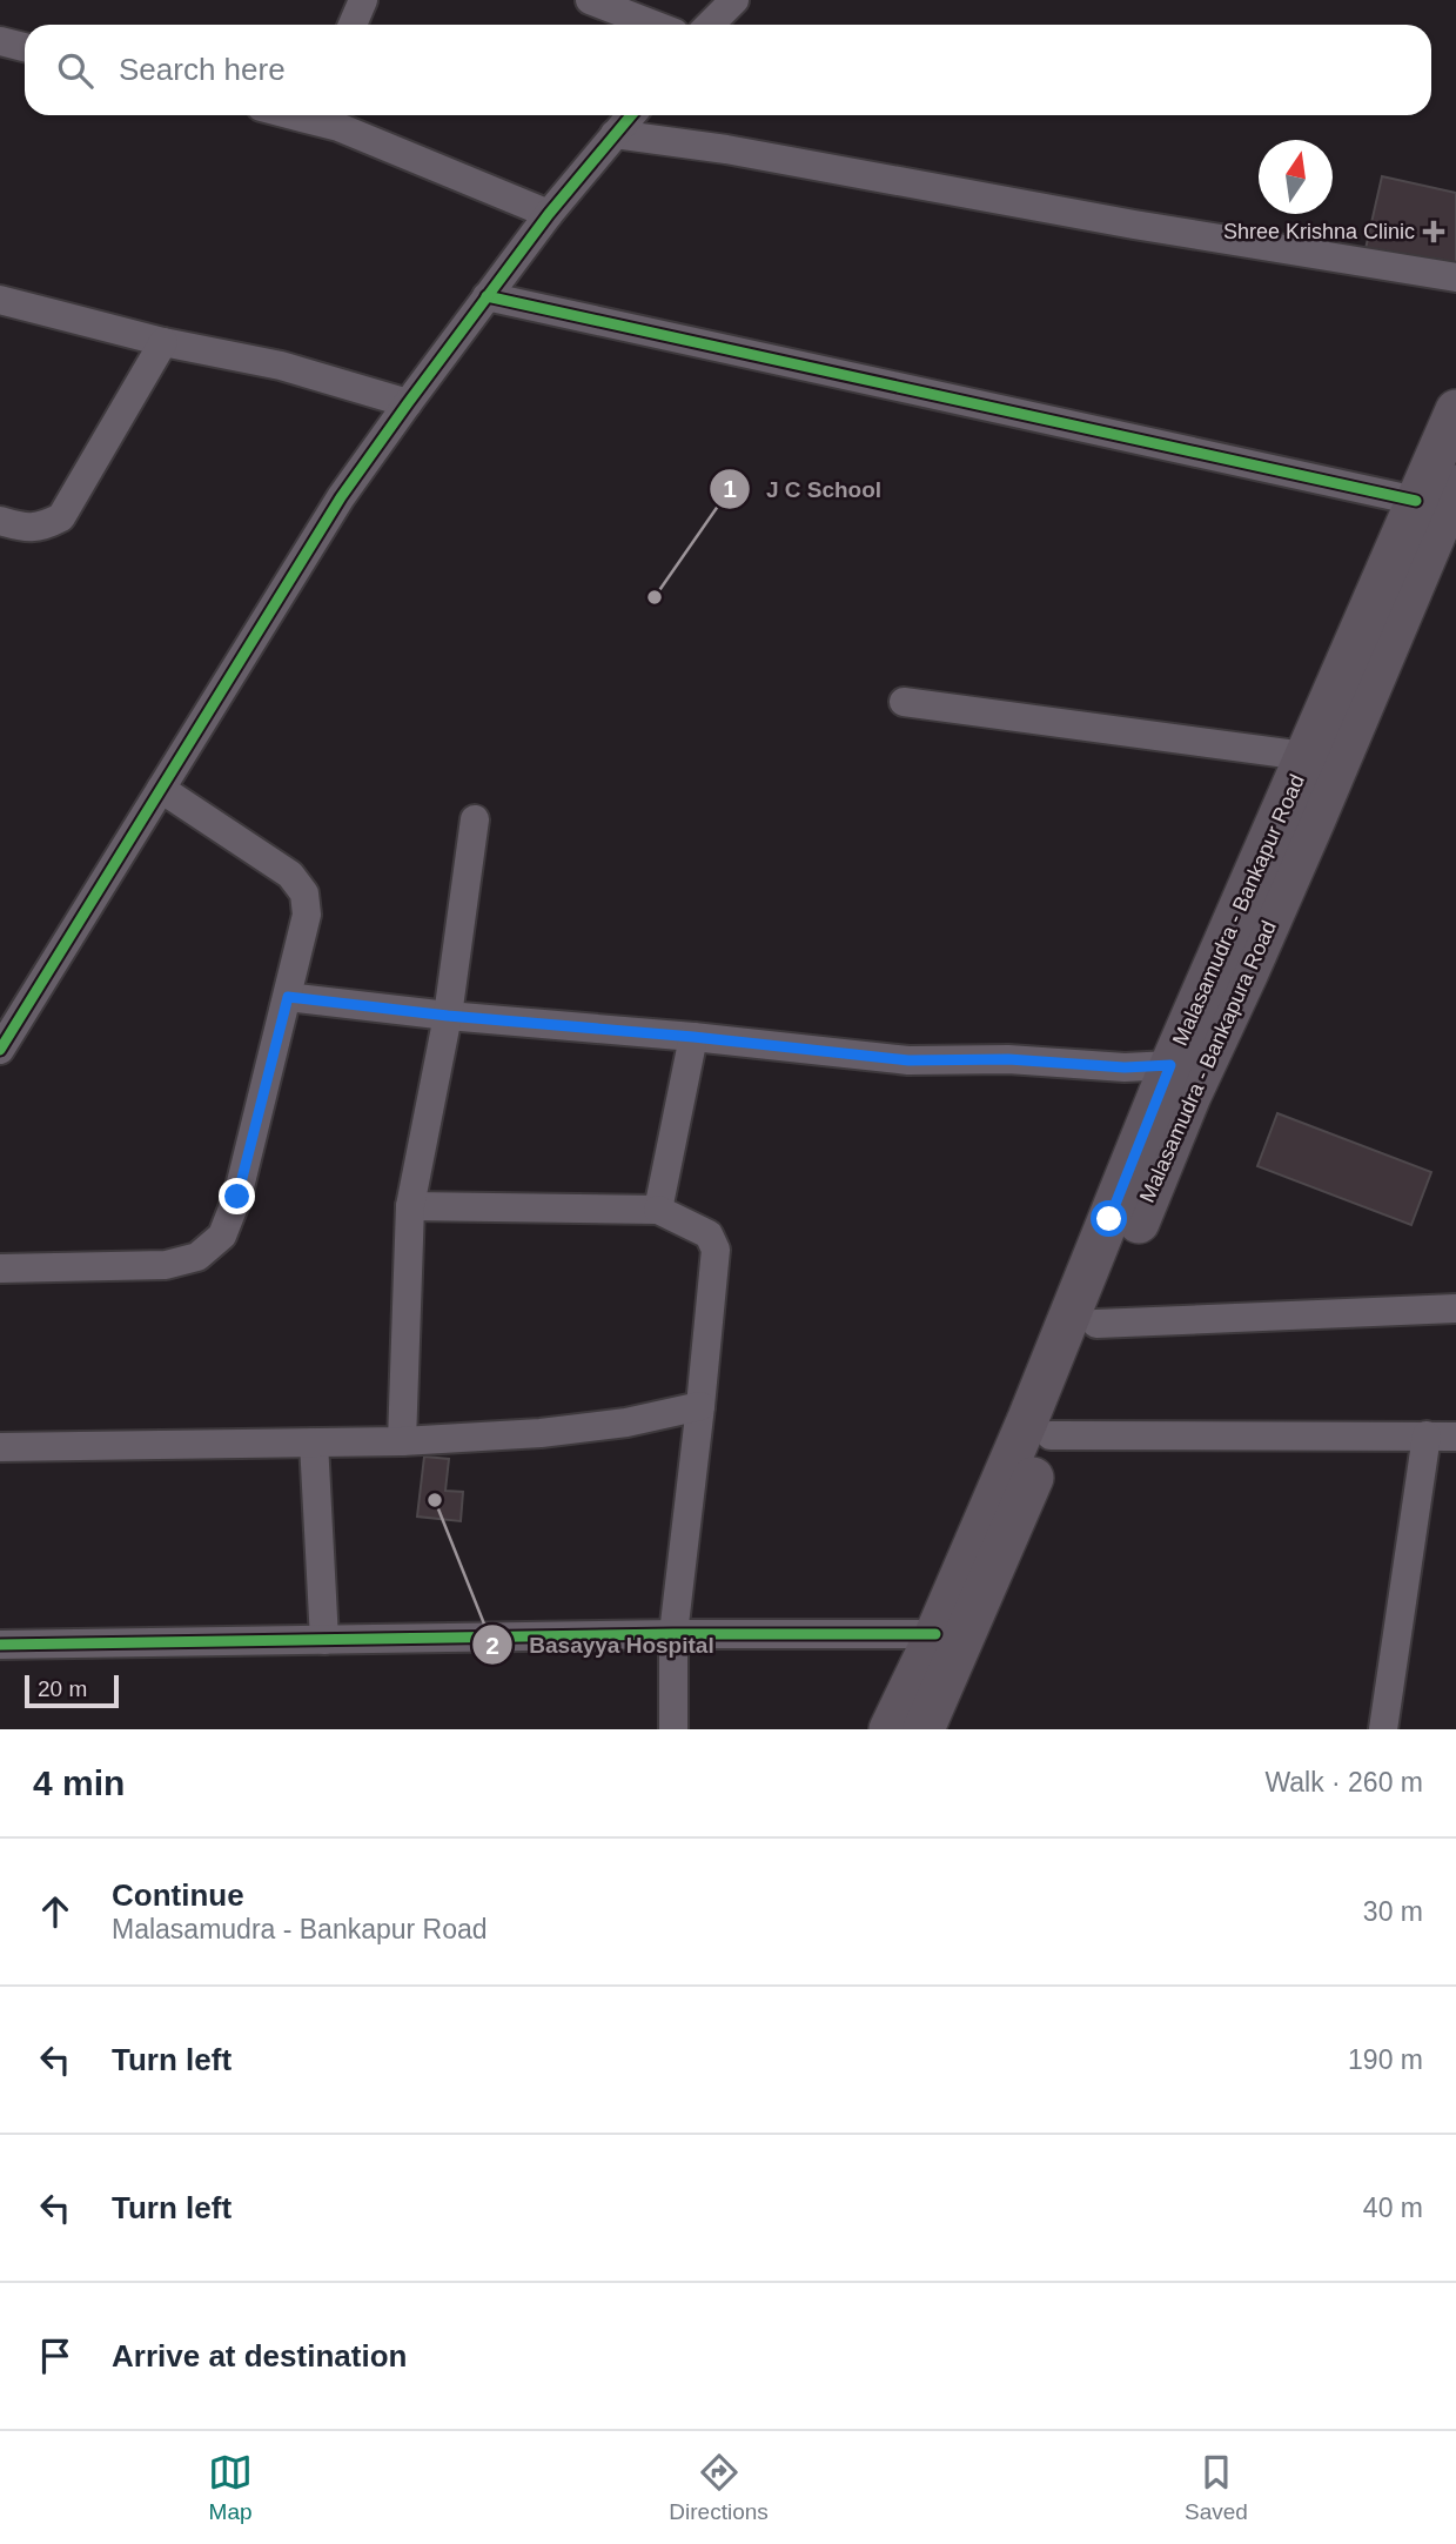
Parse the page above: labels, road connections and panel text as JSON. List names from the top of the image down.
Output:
{
  "streets": {
    "main road": ["Malasamudra - Bankapur Road", "Malasamudra - Bankapura Road"]
  },
  "places": {
    "health": ["Shree Krishna Clinic"],
    "other": ["J C School", "Basayya Hospital"]
  },
  "scale_bar": "20 m",
  "north": "top",
  "page": {
    "search": "Search here",
    "scale": "20 m",
    "heading": ["4 min", "Walk · 260 m"],
    "list": [
      ["Continue", "Malasamudra - Bankapur Road", "30 m"],
      ["Turn left", "190 m"],
      ["Turn left", "40 m"],
      "Arrive at destination"
    ],
    "nav": ["Map", "Directions", "Saved"]
  }
}
